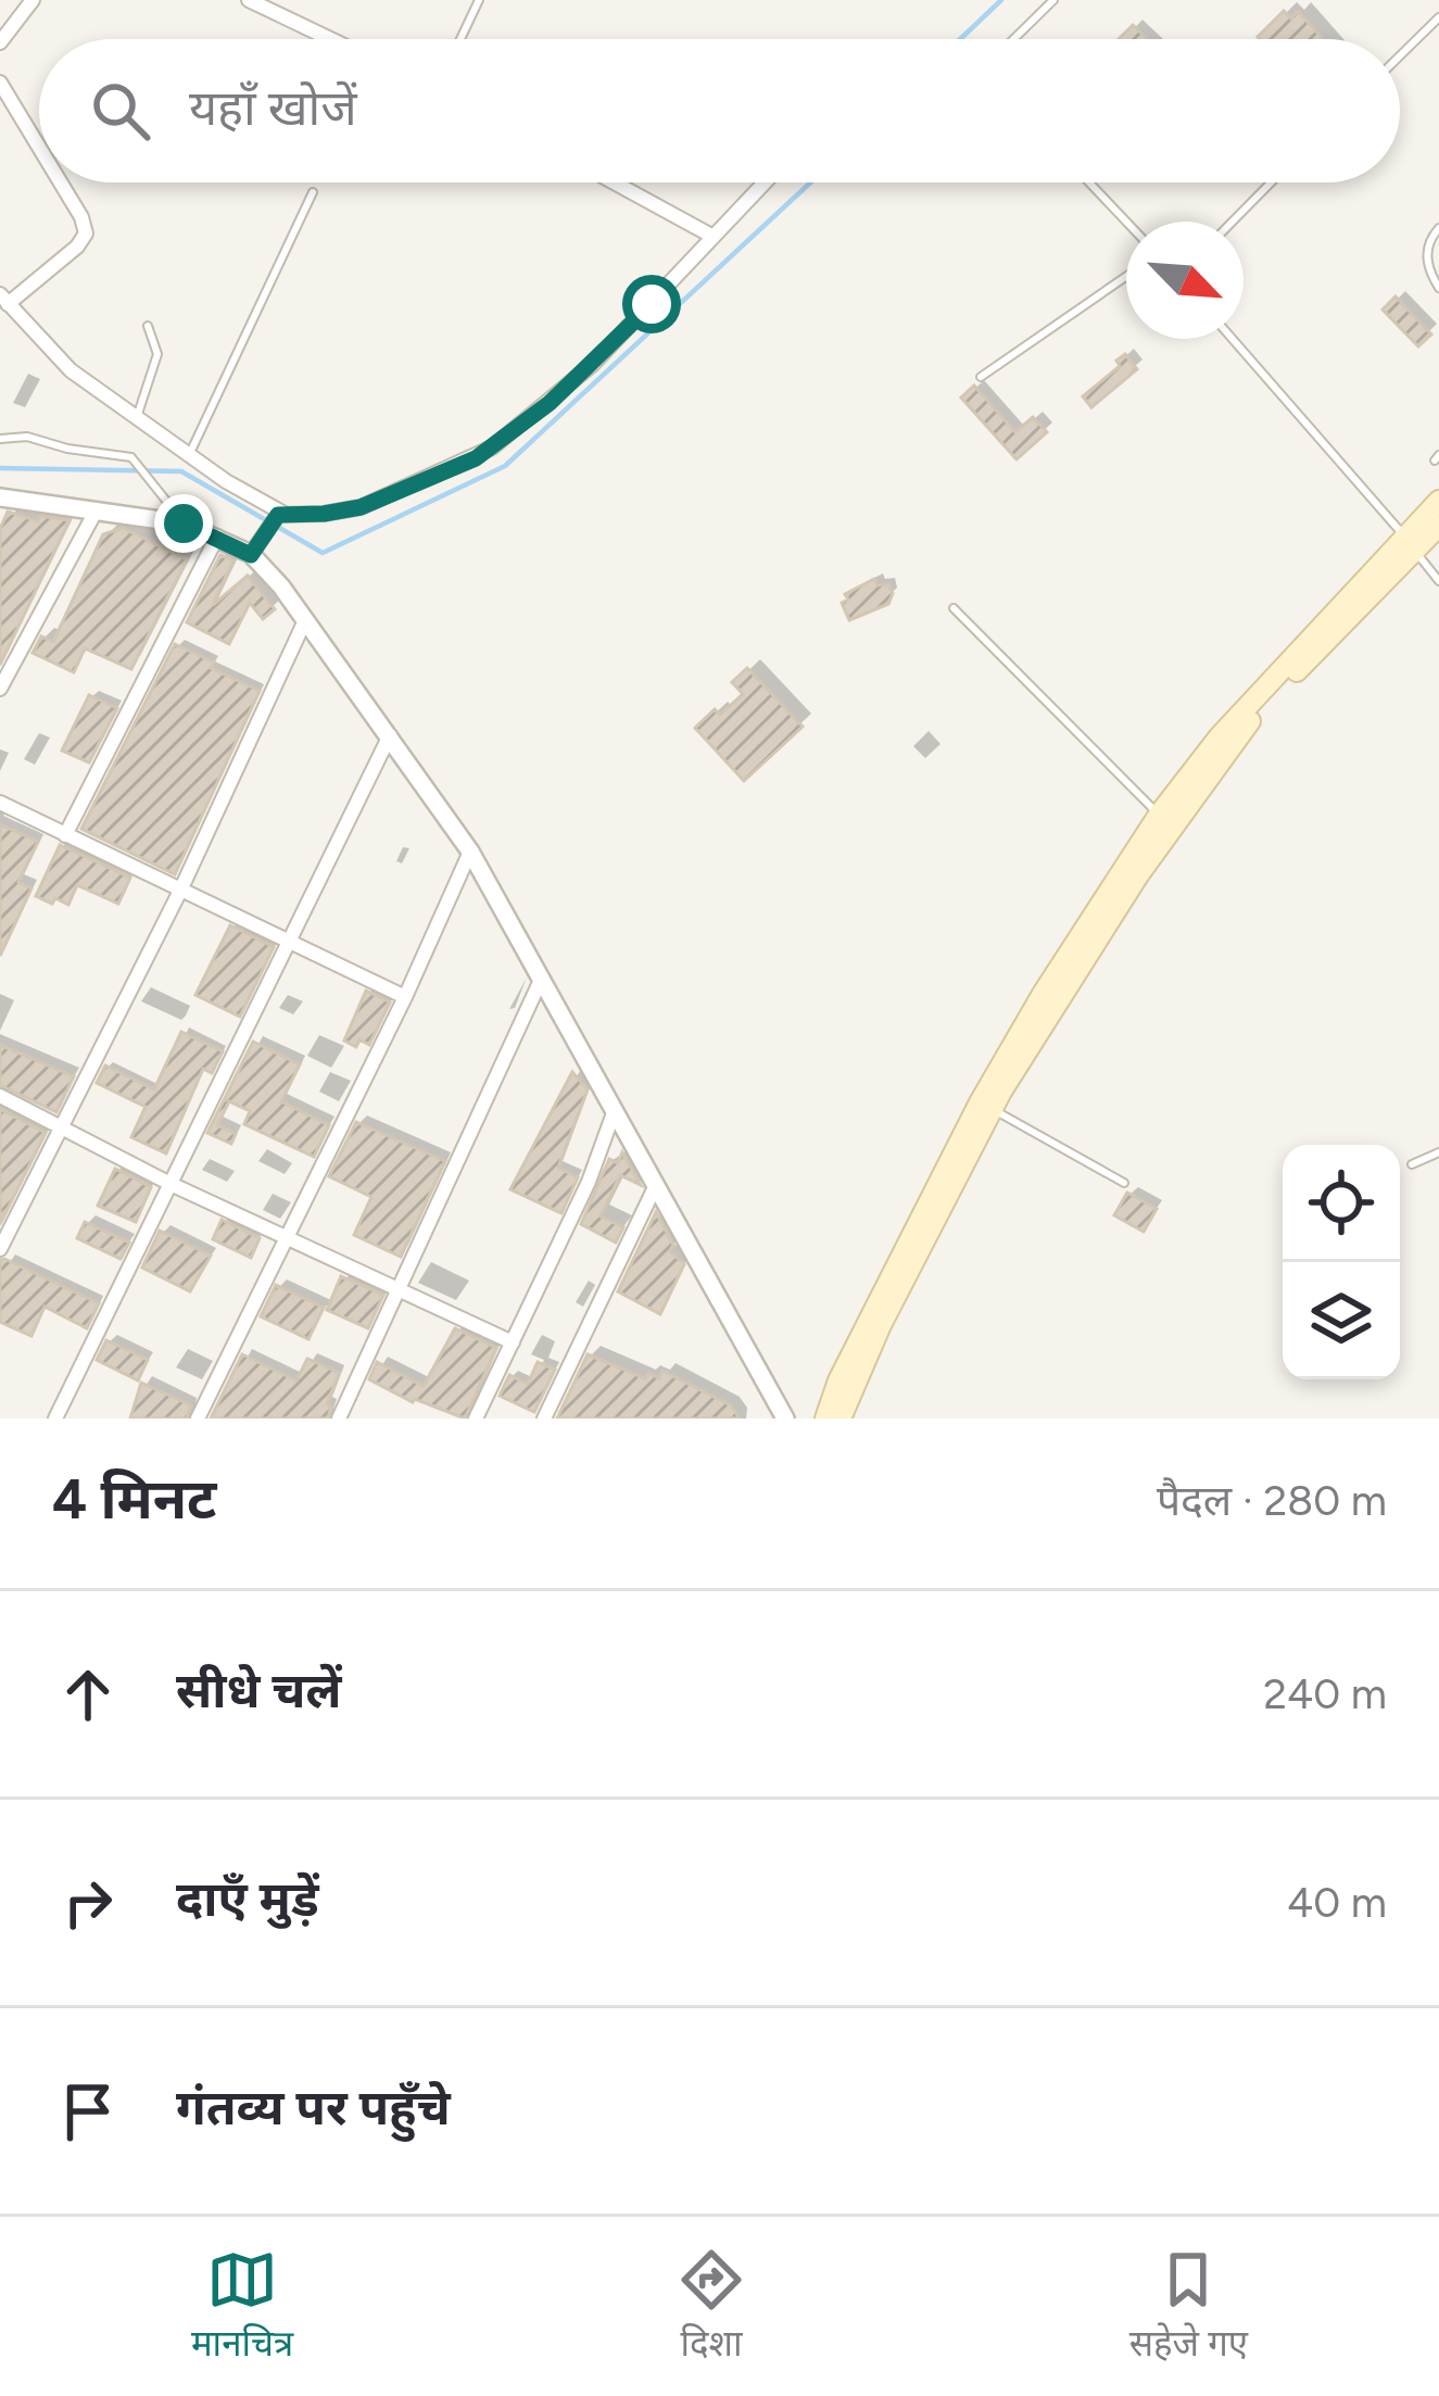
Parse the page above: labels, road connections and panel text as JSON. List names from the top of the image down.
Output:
{
  "north": "bottom right",
  "page": {
    "search": "यहाँ खोजें",
    "heading": ["4 मिनट", "पैदल · 280 m"],
    "list": [
      ["सीधे चलें", "240 m"],
      ["दाएँ मुड़ें", "40 m"],
      "गंतव्य पर पहुँचे"
    ],
    "nav": ["मानचित्र", "दिशा", "सहेजे गए"]
  }
}
